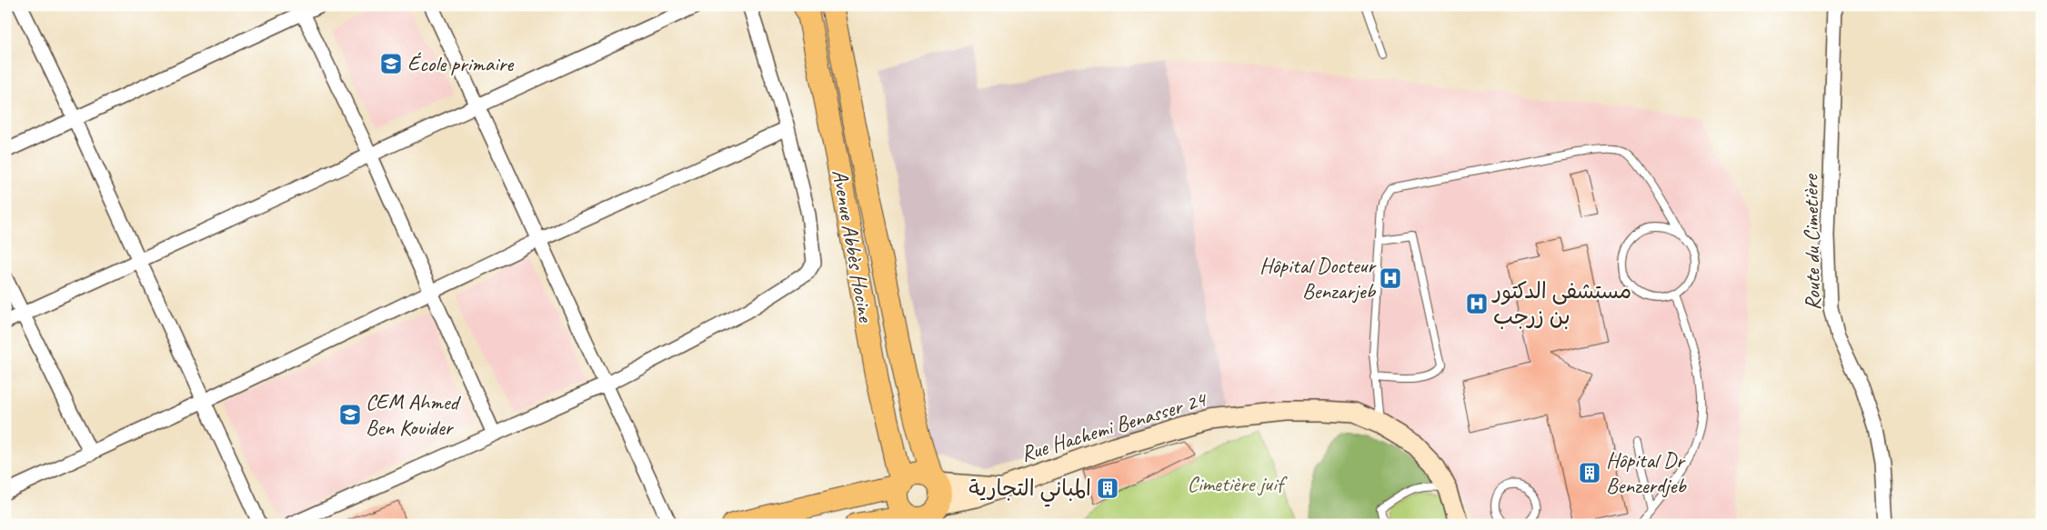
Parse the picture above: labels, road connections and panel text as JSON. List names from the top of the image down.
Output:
{
  "streets": {
    "main road": ["Avenue Abbès Hocine", "Rue Hachemi Benasser 24"],
    "street": ["Route du Cimetière"]
  },
  "crossings": [
    ["Avenue Abbès Hocine", "Rue Hachemi Benasser 24"]
  ],
  "parks": ["Cimetière juif"],
  "places": {
    "school or university": ["École primaire", "CEM Ahmed Ben Kouider"],
    "hospital": ["Hôpital Docteur Benzarjeb", "مستشفى الدكتور بن زرجب"],
    "building": ["Hôpital Dr Benzerdjeb", "المباني التجارية"]
  }
}
